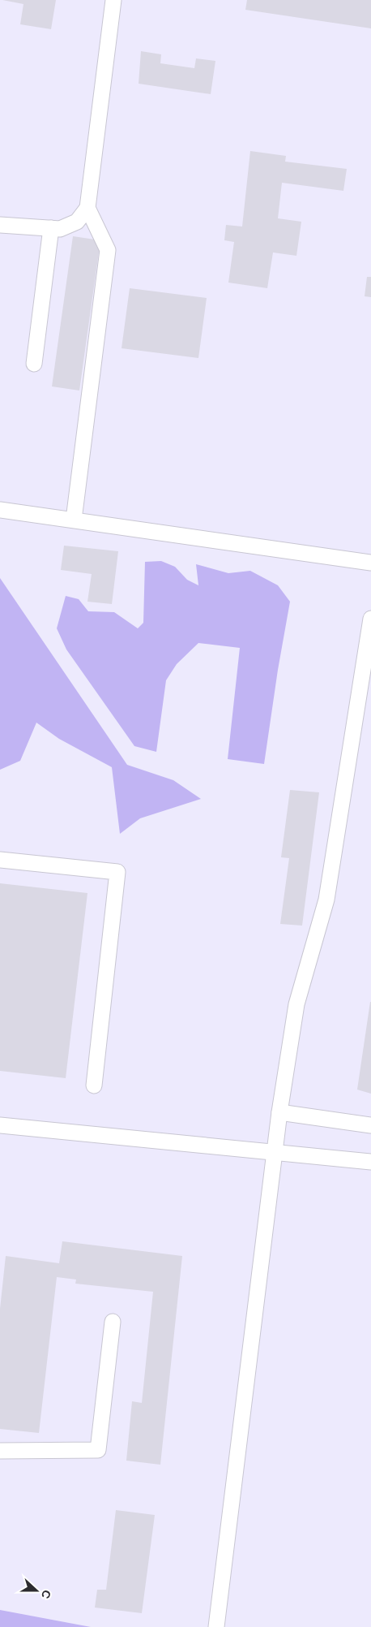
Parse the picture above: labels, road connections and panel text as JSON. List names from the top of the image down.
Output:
{
  "north": "right"
}
